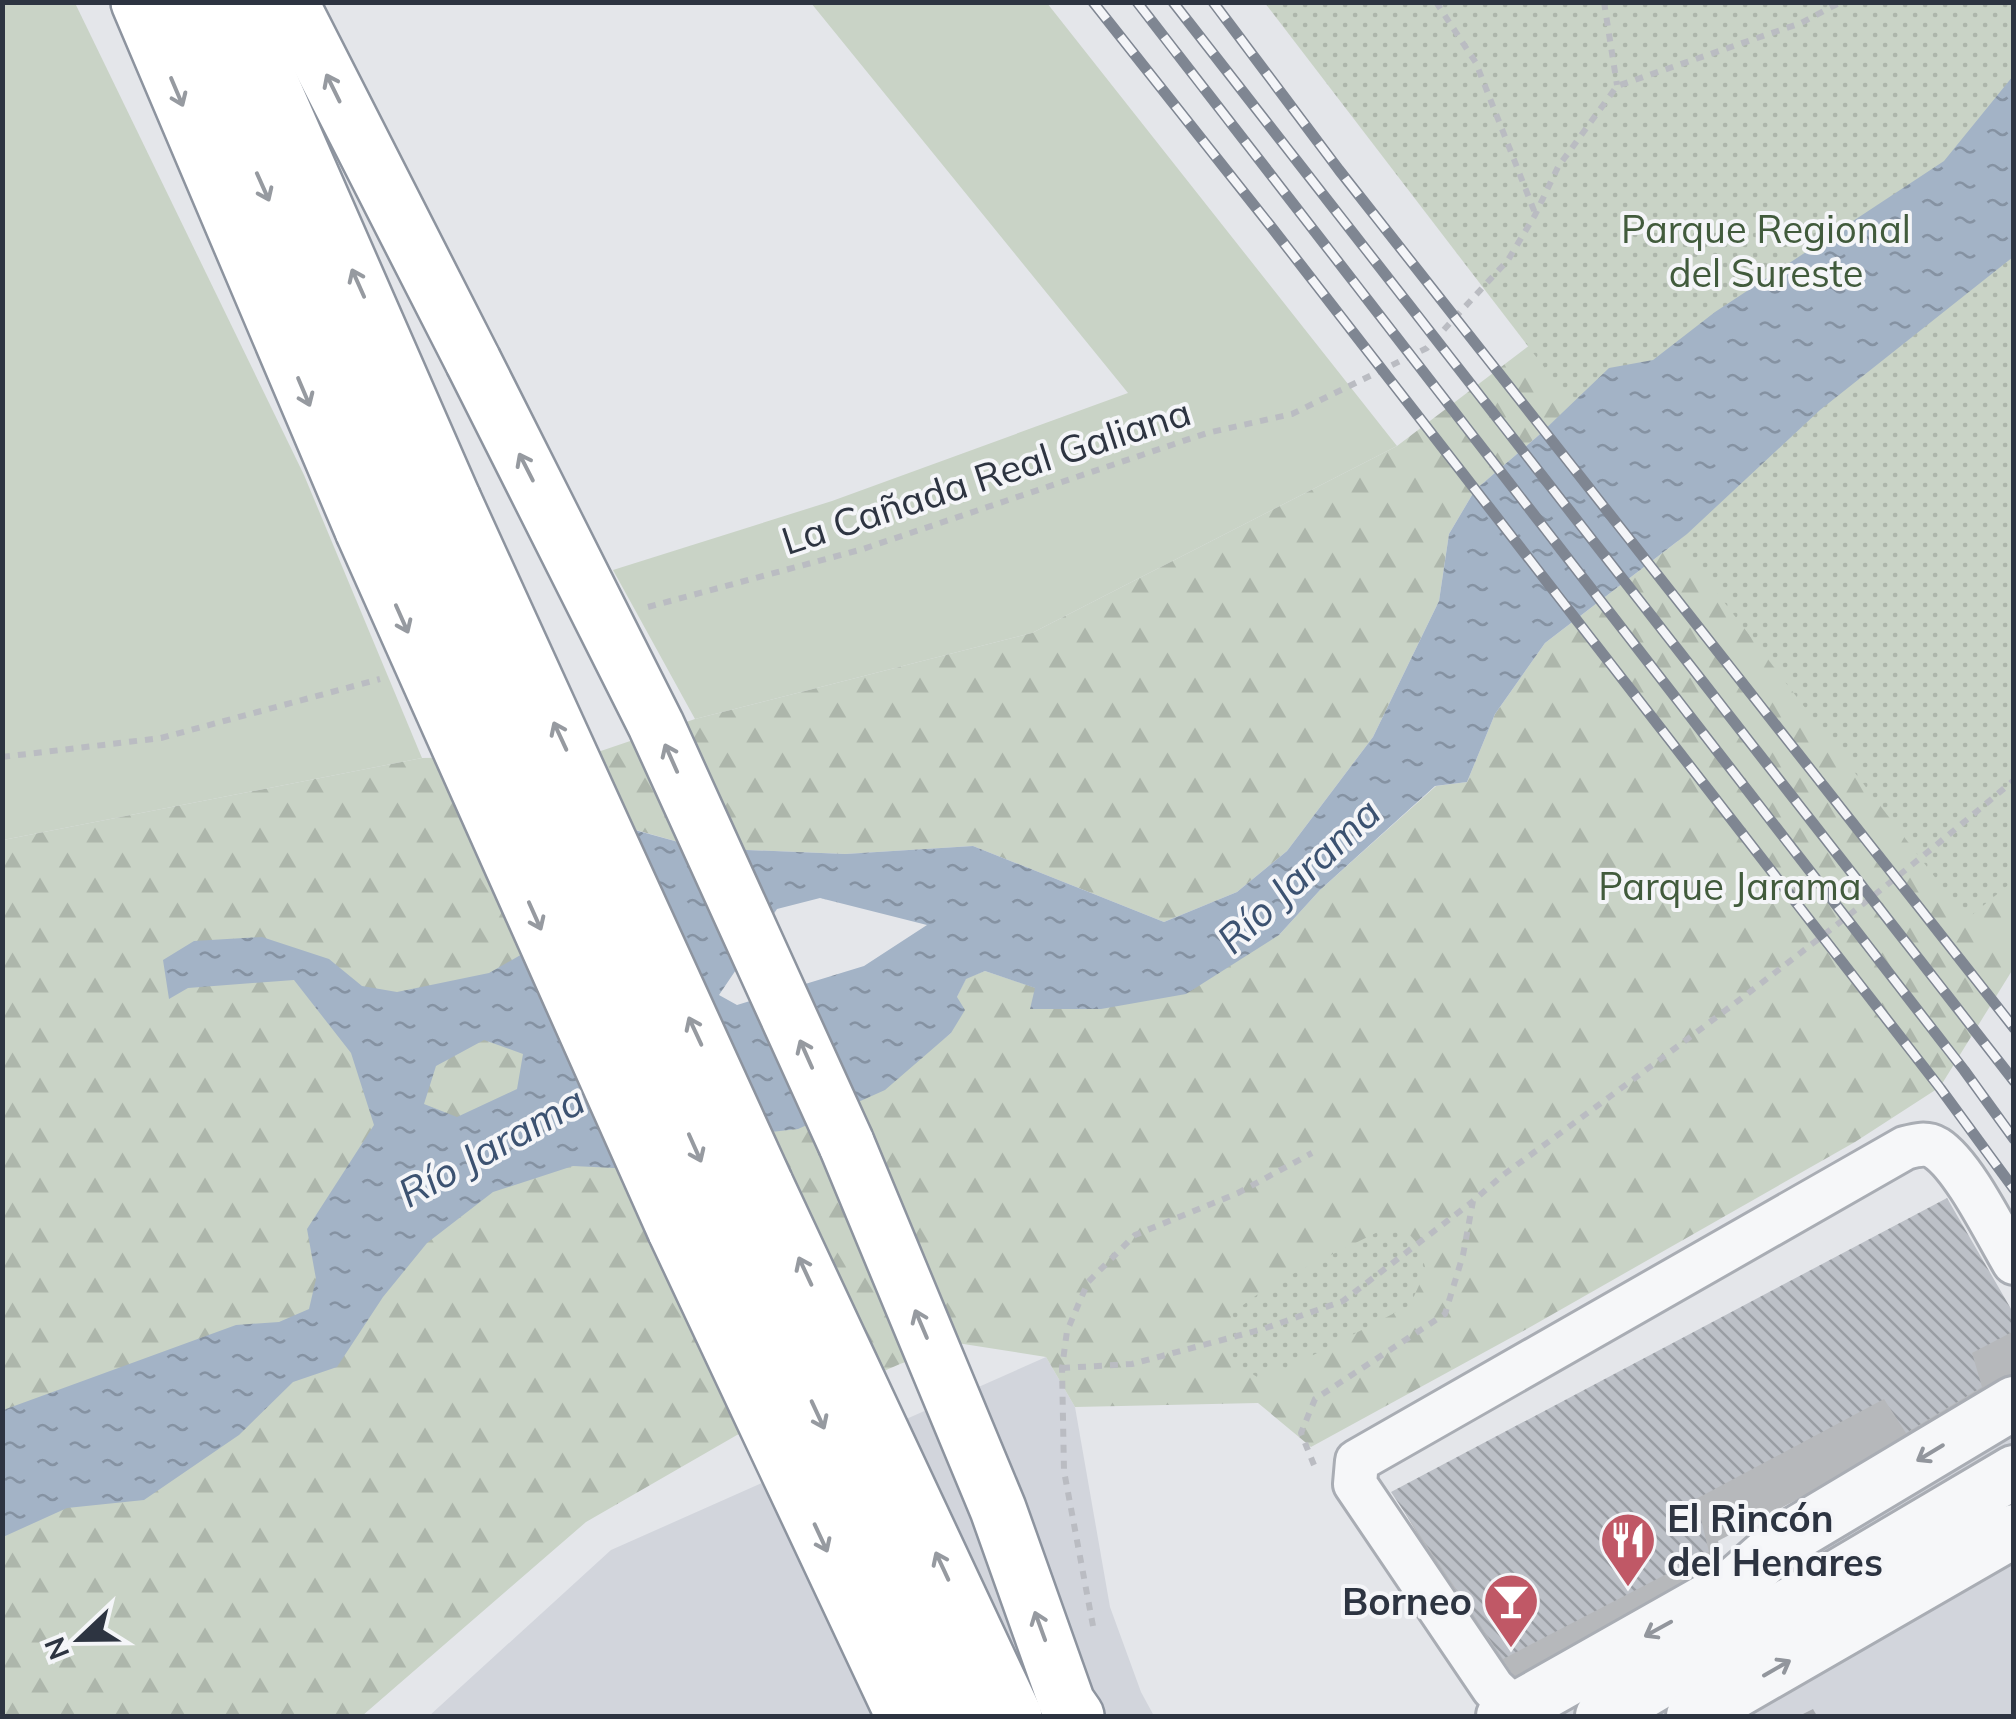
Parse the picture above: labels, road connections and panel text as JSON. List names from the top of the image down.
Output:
{
  "streets": {
    "path": ["La Cañada Real Galiana"]
  },
  "water": ["Río Jarama"],
  "parks": ["Parque Regional del Sureste", "Parque Jarama"],
  "places": {
    "restaurant": ["El Rincón del Henares"],
    "bar": ["Borneo"]
  },
  "north": "left"
}
